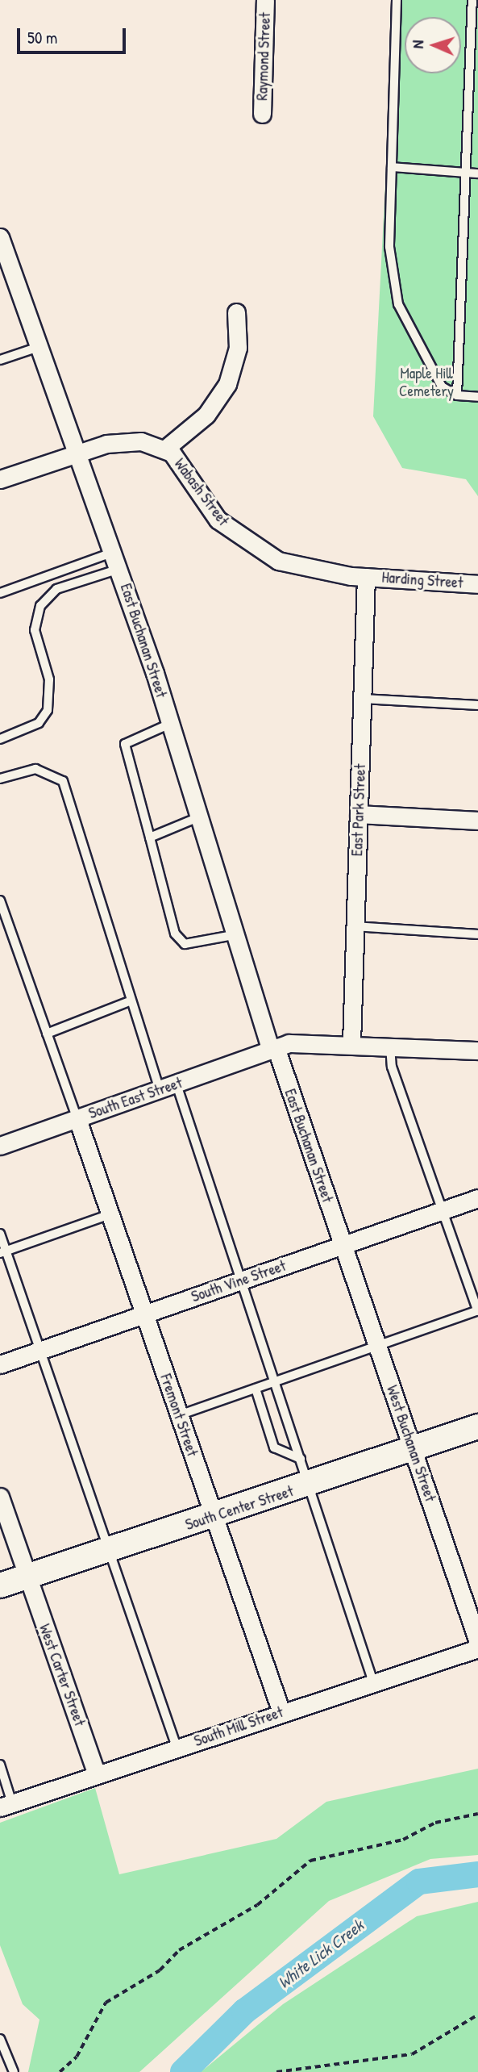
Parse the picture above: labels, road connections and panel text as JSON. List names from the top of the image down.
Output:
{
  "streets": {
    "main road": ["South Center Street"],
    "street": [
      "Raymond Street",
      "Wabash Street",
      "Harding Street",
      "East Buchanan Street",
      "East Park Street",
      "South East Street",
      "South Vine Street",
      "Fremont Street",
      "West Buchanan Street",
      "West Carter Street",
      "South Mill Street"
    ]
  },
  "crossings": [
    ["Wabash Street", "Harding Street"],
    ["Wabash Street", "East Buchanan Street"],
    ["Wabash Street", "East Park Street"],
    ["Harding Street", "East Park Street"],
    ["East Buchanan Street", "South East Street"],
    ["East Buchanan Street", "South Vine Street"],
    ["East Buchanan Street", "West Buchanan Street"],
    ["East Park Street", "South East Street"],
    ["South East Street", "Fremont Street"],
    ["South Vine Street", "Fremont Street"],
    ["South Vine Street", "West Buchanan Street"],
    ["Fremont Street", "South Center Street"],
    ["Fremont Street", "South Mill Street"],
    ["West Buchanan Street", "South Center Street"],
    ["South Center Street", "West Carter Street"],
    ["West Carter Street", "South Mill Street"]
  ],
  "water": ["White Lick Creek"],
  "parks": ["Maple Hill Cemetery"],
  "scale_bar": "50 m",
  "north": "left"
}
